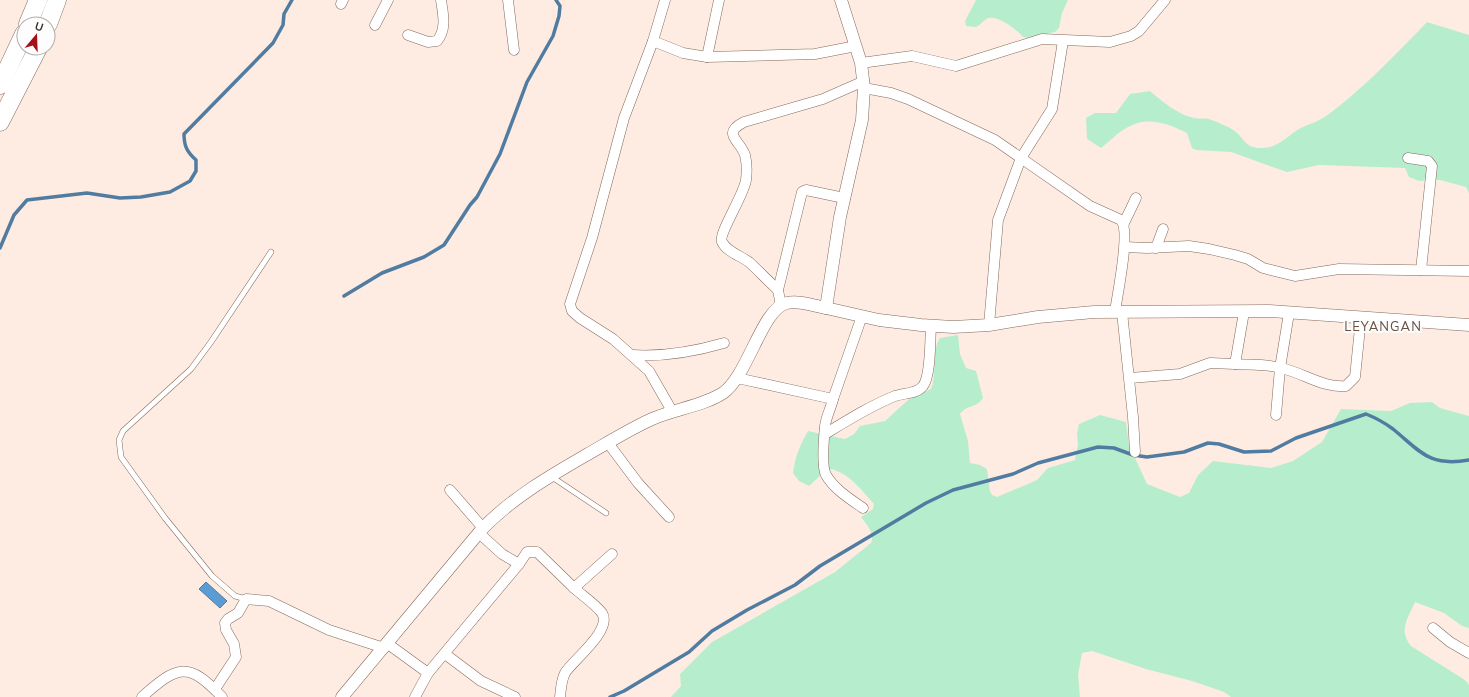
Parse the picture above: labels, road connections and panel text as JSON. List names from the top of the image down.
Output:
{
  "districts": ["LEYANGAN"],
  "north": "top"
}
